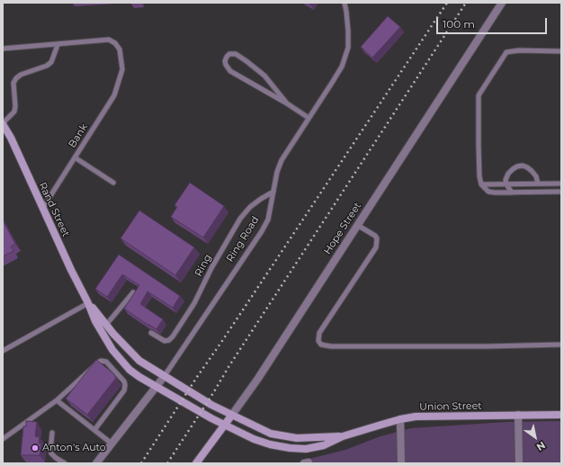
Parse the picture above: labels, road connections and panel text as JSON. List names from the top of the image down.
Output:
{
  "streets": {
    "street": [
      "Rand Street",
      "Hope Street",
      "Ring Road",
      "Union Street"
    ],
    "lane": ["Bank", "Ring"]
  },
  "crossings": [
    ["Bank", "Rand Street"],
    ["Rand Street", "Ring Road"],
    ["Rand Street", "Union Street"],
    ["Hope Street", "Union Street"],
    ["Ring Road", "Ring"],
    ["Ring Road", "Union Street"]
  ],
  "places": ["Anton's Auto"],
  "scale_bar": "100 m",
  "north": "bottom right"
}
